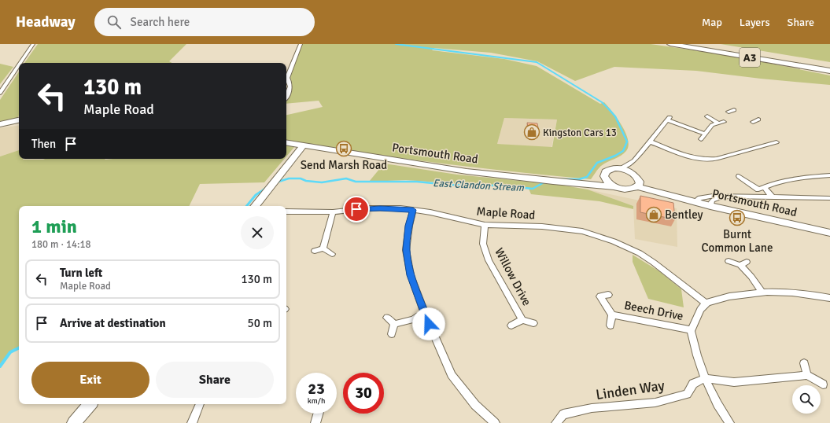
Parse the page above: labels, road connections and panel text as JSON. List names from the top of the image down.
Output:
{
  "streets": {
    "highway": ["A3"],
    "main road": ["Portsmouth Road"],
    "street": [
      "Maple Road",
      "Willow Drive",
      "Beech Drive",
      "Linden Way"
    ]
  },
  "crossings": [
    ["Maple Road", "Willow Drive"]
  ],
  "water": ["East Clandon Stream"],
  "places": {
    "shop": ["Kingston Cars 13", "Bentley"],
    "bus stop": ["Send Marsh Road", "Burnt Common Lane"]
  },
  "page": {
    "header": "Headway",
    "search": "Search here",
    "nav": ["Map", "Layers", "Share"],
    "turn": ["130 m", "Maple Road"],
    "then": "Then",
    "heading": ["1 min", "180 m · 14:18"],
    "list": [
      {
        "name": "Turn left",
        "note": "Maple Road",
        "value": "130 m"
      },
      {
        "name": "Arrive at destination",
        "value": "50 m"
      }
    ],
    "buttons": ["Exit", "Share"],
    "speed": "23 km/h",
    "limit": "30"
  }
}
